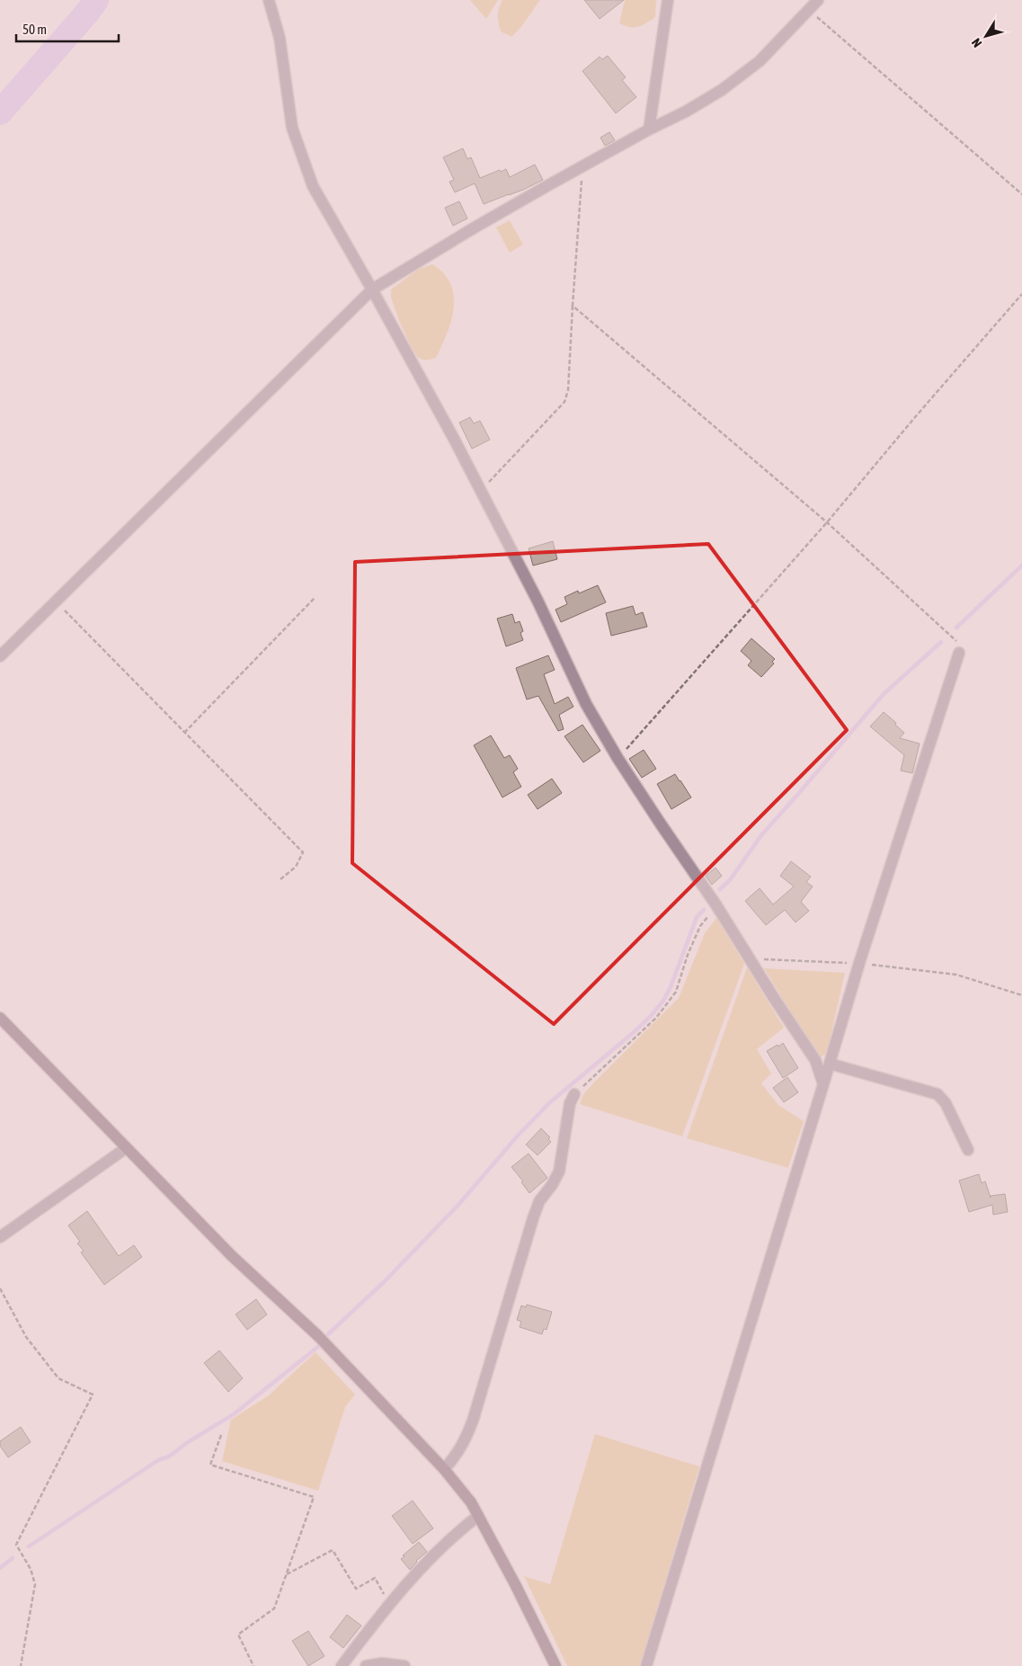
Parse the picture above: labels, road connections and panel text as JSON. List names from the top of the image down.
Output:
{
  "scale_bar": "50 m",
  "north": "bottom left"
}
